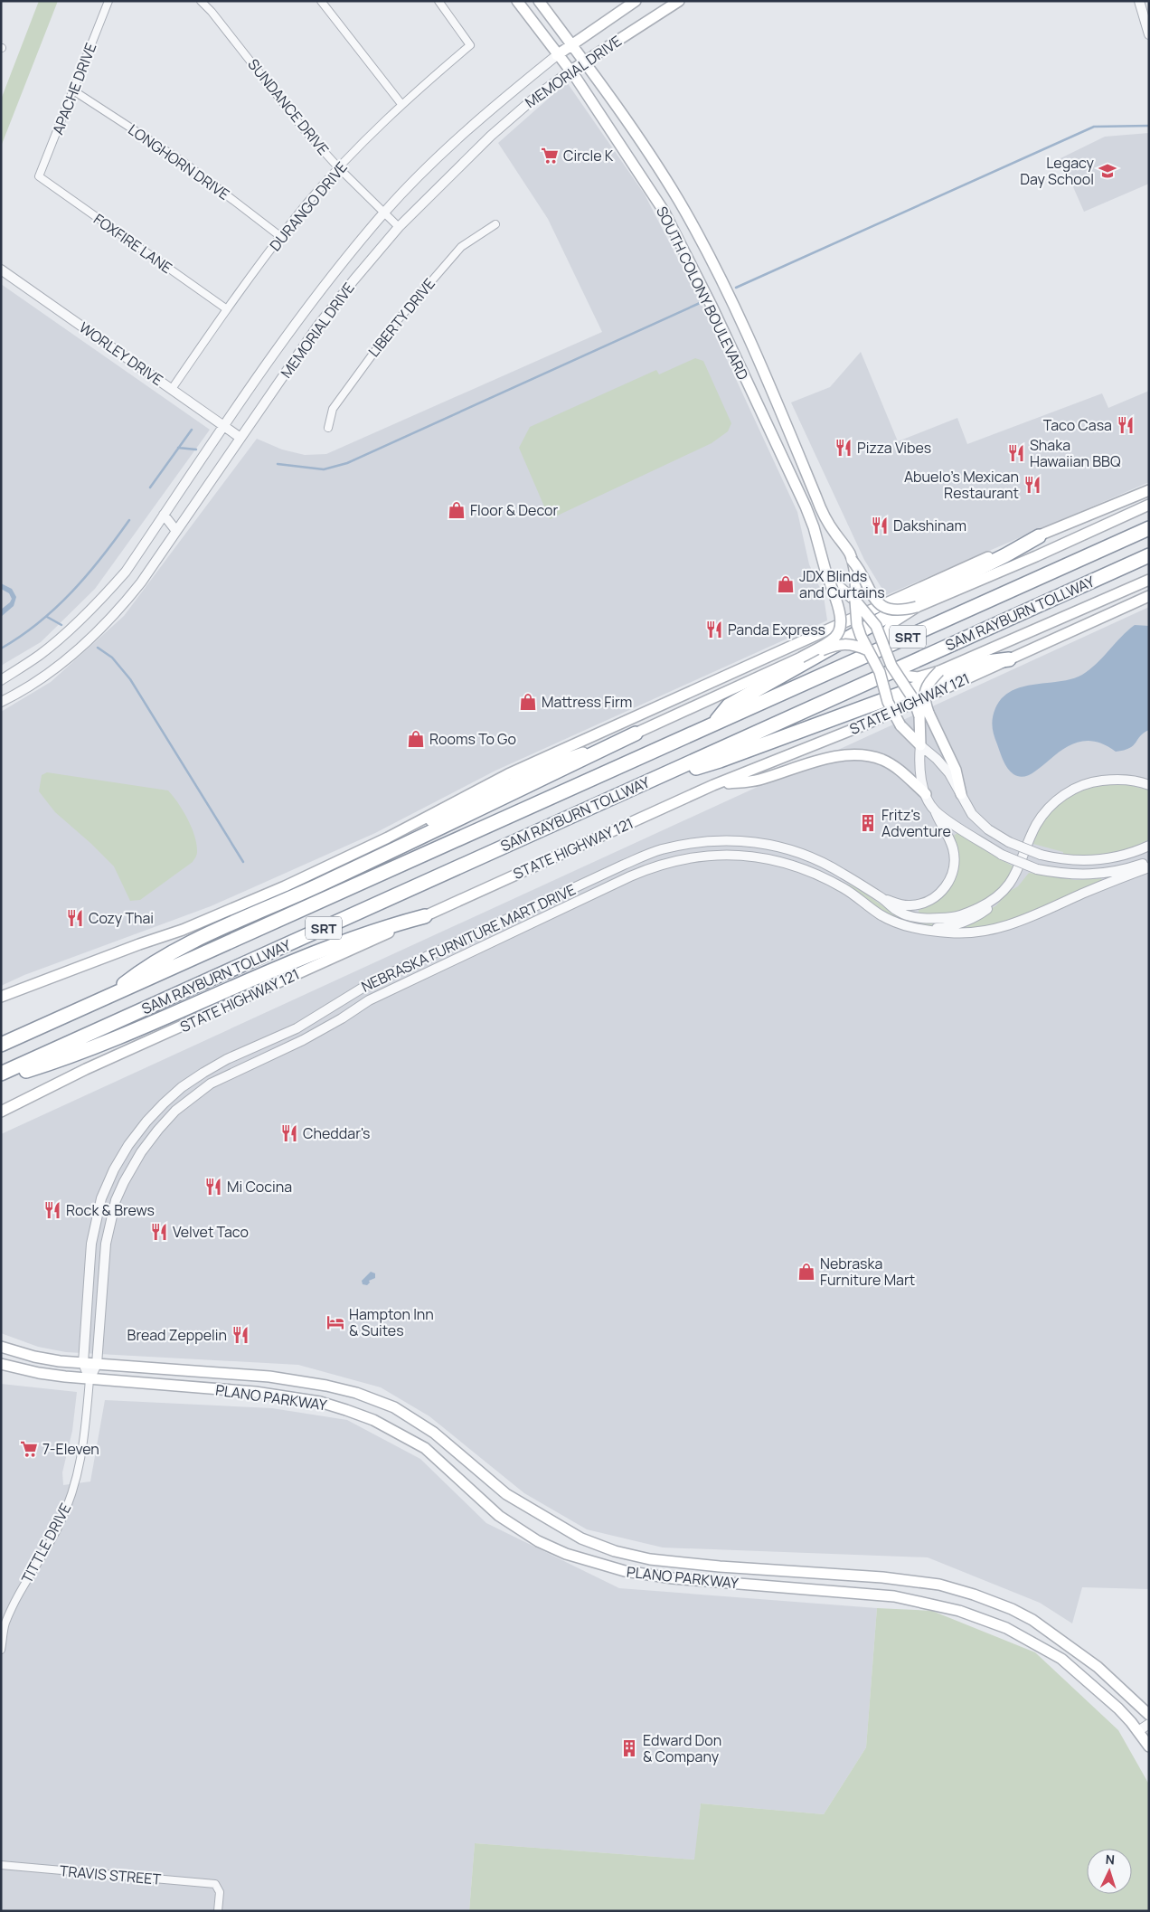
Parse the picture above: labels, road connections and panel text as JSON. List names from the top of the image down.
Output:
{
  "streets": {
    "highway": ["SAM RAYBURN TOLLWAY", "SRT"],
    "main road": [
      "MEMORIAL DRIVE",
      "SOUTH COLONY BOULEVARD",
      "STATE HIGHWAY 121",
      "PLANO PARKWAY"
    ],
    "street": [
      "APACHE DRIVE",
      "SUNDANCE DRIVE",
      "LONGHORN DRIVE",
      "DURANGO DRIVE",
      "FOXFIRE LANE",
      "LIBERTY DRIVE",
      "WORLEY DRIVE",
      "NEBRASKA FURNITURE MART DRIVE",
      "TITTLE DRIVE",
      "TRAVIS STREET"
    ]
  },
  "crossings": [
    ["MEMORIAL DRIVE", "SUNDANCE DRIVE"],
    ["MEMORIAL DRIVE", "SOUTH COLONY BOULEVARD"],
    ["MEMORIAL DRIVE", "WORLEY DRIVE"],
    ["APACHE DRIVE", "LONGHORN DRIVE"],
    ["APACHE DRIVE", "FOXFIRE LANE"],
    ["SUNDANCE DRIVE", "DURANGO DRIVE"],
    ["LONGHORN DRIVE", "DURANGO DRIVE"],
    ["DURANGO DRIVE", "FOXFIRE LANE"],
    ["DURANGO DRIVE", "WORLEY DRIVE"],
    ["NEBRASKA FURNITURE MART DRIVE", "PLANO PARKWAY"],
    ["NEBRASKA FURNITURE MART DRIVE", "TITTLE DRIVE"],
    ["PLANO PARKWAY", "TITTLE DRIVE"]
  ],
  "places": {
    "supermarket": ["Circle K", "7-Eleven"],
    "school or university": ["Legacy Day School"],
    "restaurant": [
      "Taco Casa",
      "Pizza Vibes",
      "Shaka Hawaiian BBQ",
      "Abuelo's Mexican Restaurant",
      "Dakshinam",
      "Panda Express",
      "Cozy Thai",
      "Cheddar's",
      "Mi Cocina",
      "Rock & Brews",
      "Velvet Taco",
      "Bread Zeppelin"
    ],
    "shop": [
      "Floor & Decor",
      "JDX Blinds and Curtains",
      "Mattress Firm",
      "Rooms To Go",
      "Nebraska Furniture Mart"
    ],
    "building": ["Fritz's Adventure", "Edward Don & Company"],
    "hotel": ["Hampton Inn & Suites"]
  },
  "north": "top"
}
